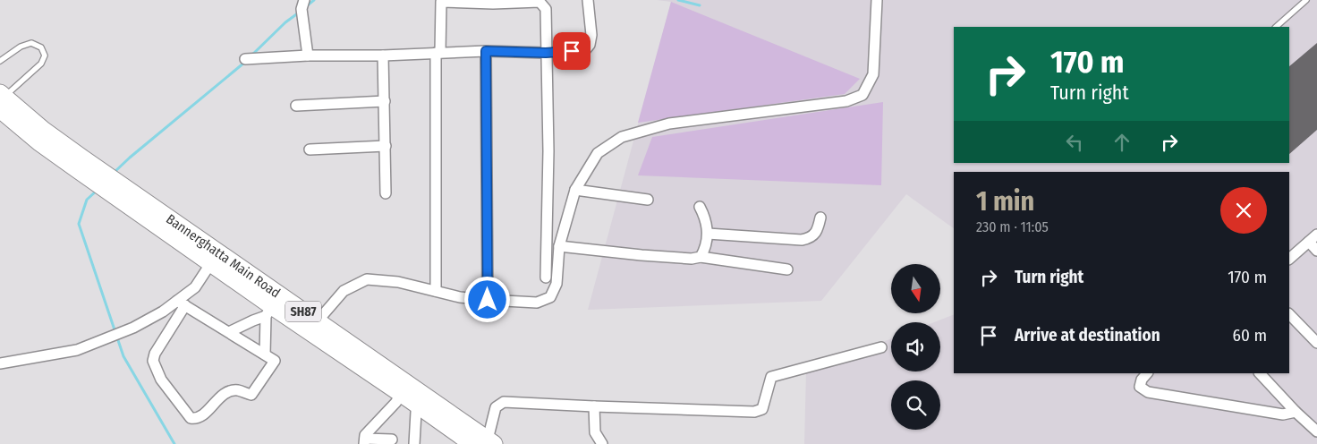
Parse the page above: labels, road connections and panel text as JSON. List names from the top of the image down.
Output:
{
  "streets": {
    "main road": ["Bannerghatta Main Road", "SH87"]
  },
  "north": "bottom",
  "page": {
    "turn": ["170 m", "Turn right"],
    "heading": ["1 min", "230 m · 11:05"],
    "list": [
      {
        "name": "Turn right",
        "value": "170 m"
      },
      {
        "name": "Arrive at destination",
        "value": "60 m"
      }
    ]
  }
}
